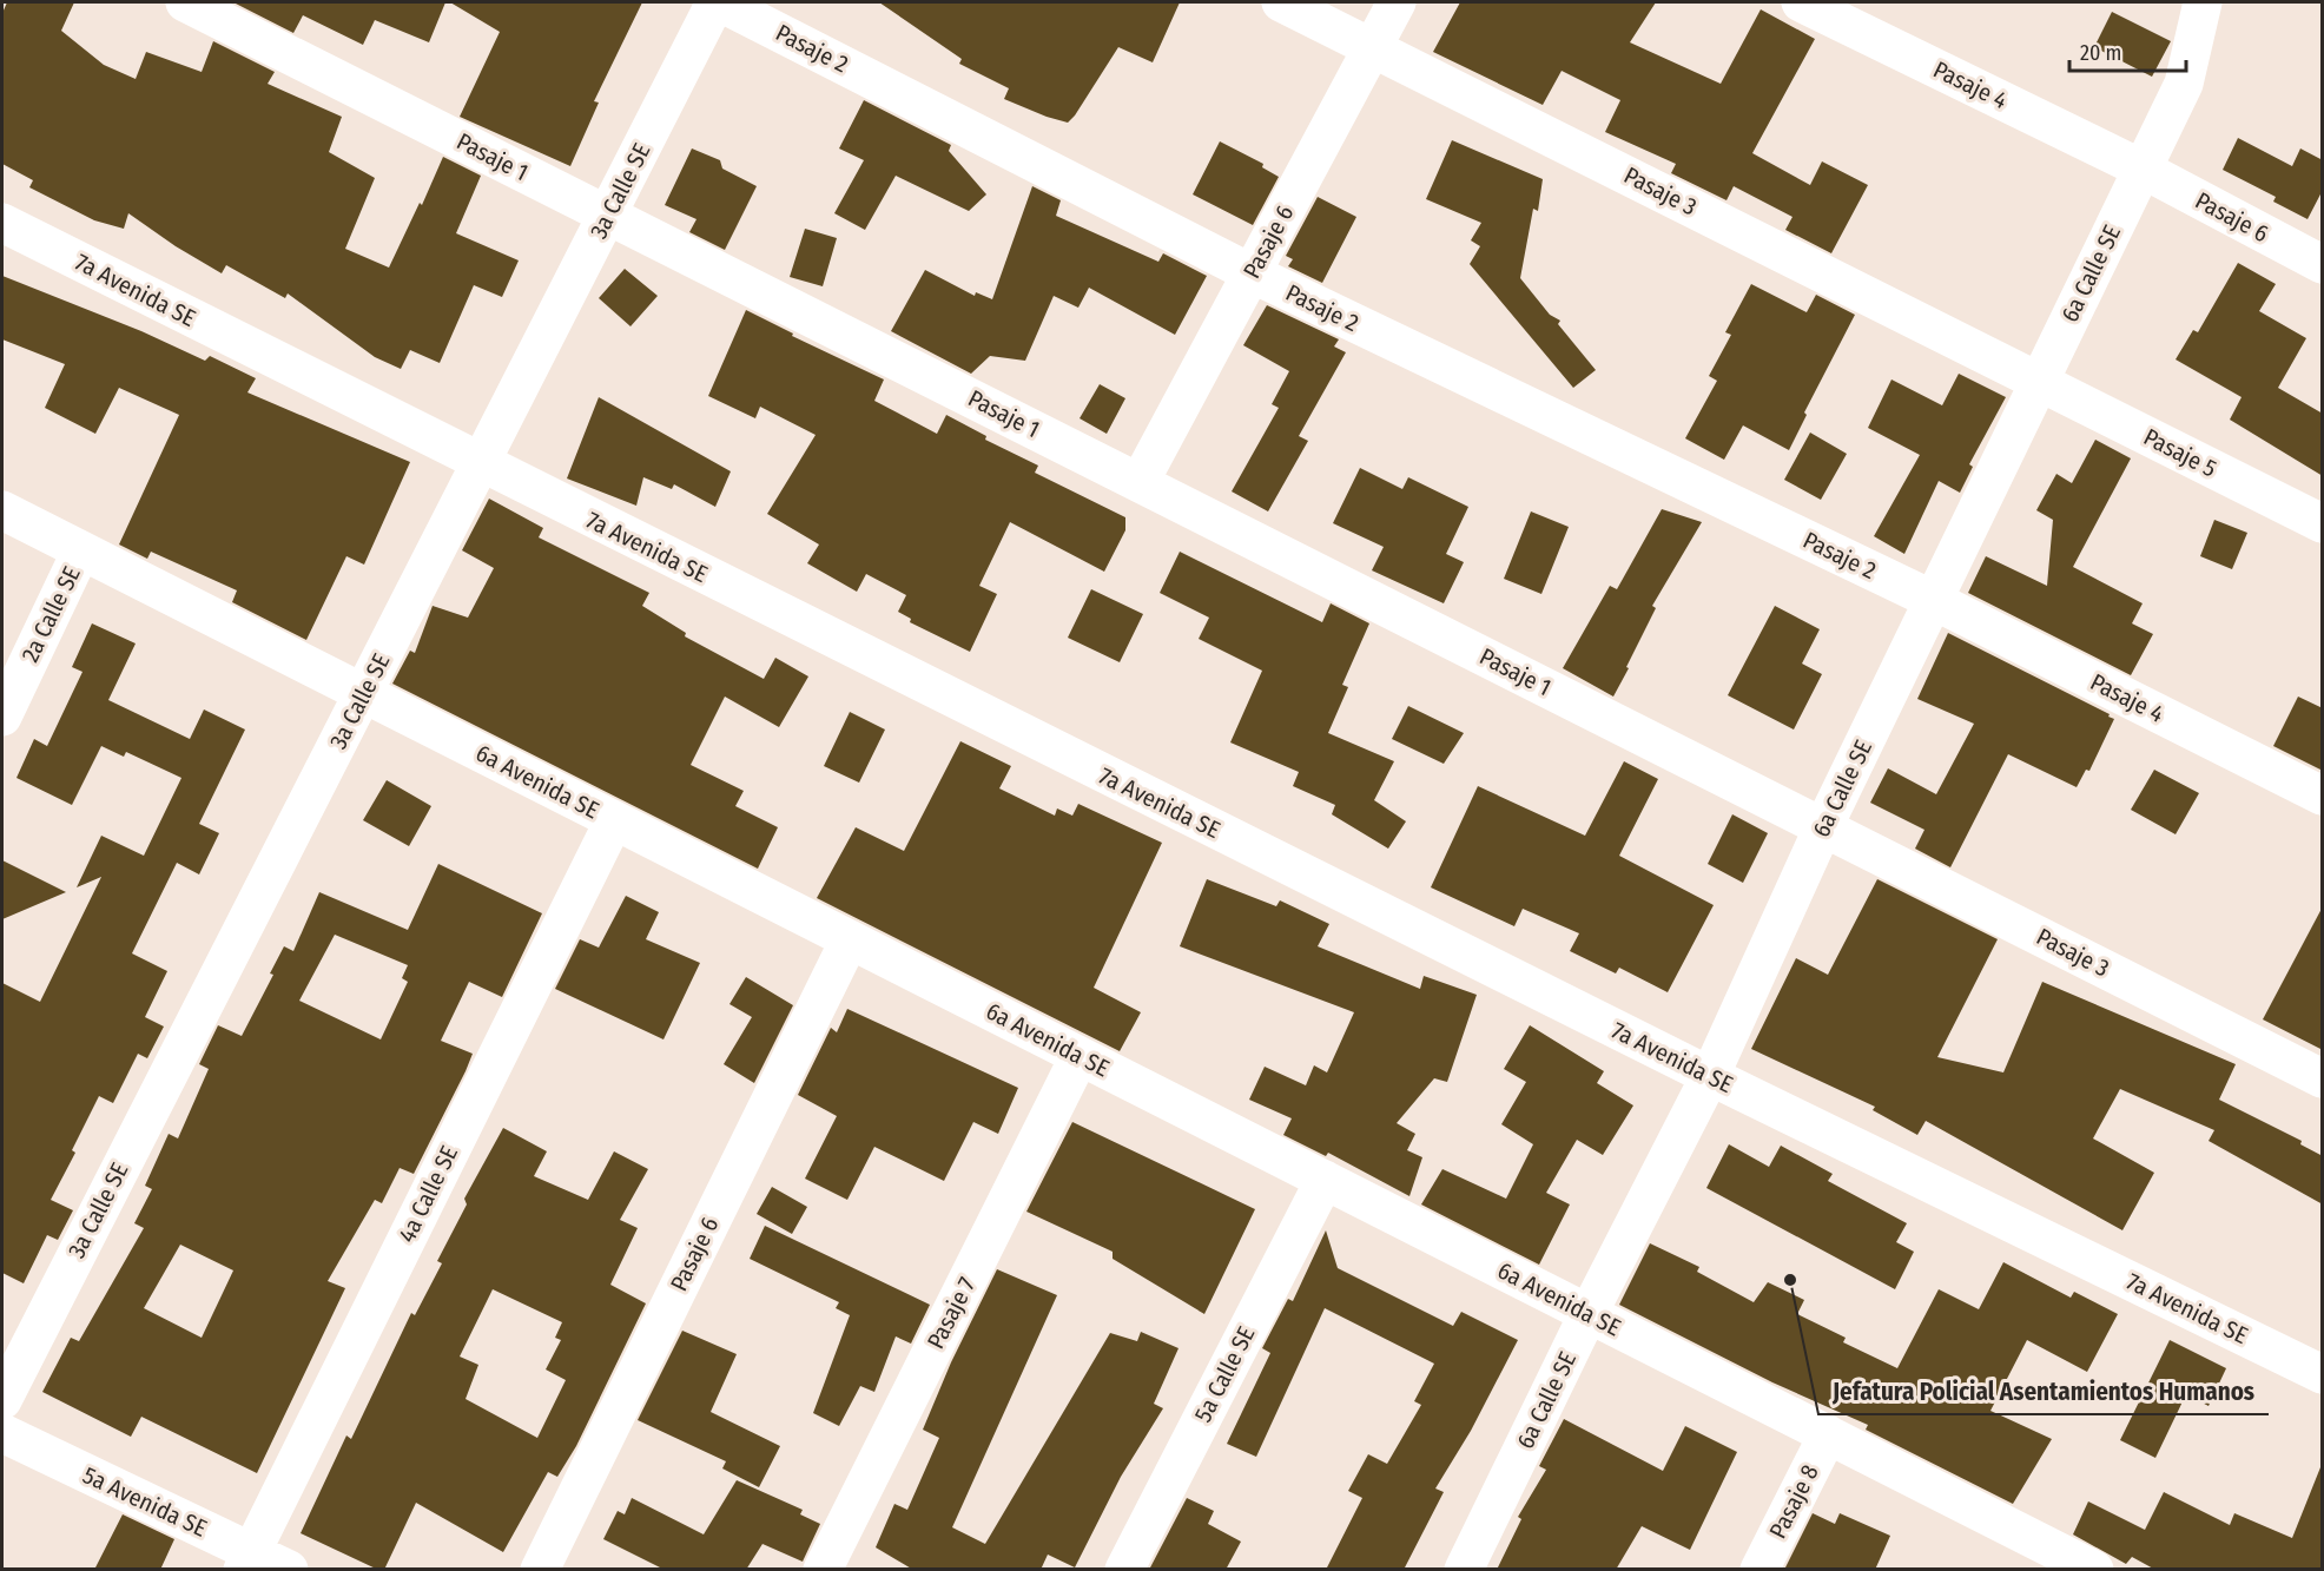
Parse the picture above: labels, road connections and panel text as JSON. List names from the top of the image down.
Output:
{
  "streets": {
    "street": [
      "Pasaje 2",
      "Pasaje 4",
      "Pasaje 1",
      "3a Calle SE",
      "Pasaje 3",
      "Pasaje 6",
      "6a Calle SE",
      "7a Avenida SE",
      "Pasaje 5",
      "2a Calle SE",
      "6a Avenida SE",
      "4a Calle SE",
      "Pasaje 7",
      "5a Calle SE",
      "5a Avenida SE",
      "Pasaje 8"
    ]
  },
  "crossings": [
    ["Pasaje 2", "Pasaje 4"],
    ["Pasaje 2", "3a Calle SE"],
    ["Pasaje 2", "Pasaje 6"],
    ["Pasaje 2", "6a Calle SE"],
    ["Pasaje 4", "Pasaje 6"],
    ["Pasaje 4", "6a Calle SE"],
    ["Pasaje 1", "3a Calle SE"],
    ["Pasaje 1", "Pasaje 3"],
    ["Pasaje 1", "Pasaje 6"],
    ["Pasaje 1", "6a Calle SE"],
    ["3a Calle SE", "7a Avenida SE"],
    ["3a Calle SE", "6a Avenida SE"],
    ["Pasaje 3", "Pasaje 6"],
    ["Pasaje 3", "6a Calle SE"],
    ["Pasaje 3", "Pasaje 5"],
    ["Pasaje 6", "6a Calle SE"],
    ["Pasaje 6", "6a Avenida SE"],
    ["6a Calle SE", "7a Avenida SE"],
    ["6a Calle SE", "Pasaje 5"],
    ["6a Calle SE", "6a Avenida SE"],
    ["2a Calle SE", "6a Avenida SE"],
    ["6a Avenida SE", "4a Calle SE"],
    ["6a Avenida SE", "Pasaje 7"],
    ["6a Avenida SE", "5a Calle SE"],
    ["6a Avenida SE", "Pasaje 8"],
    ["4a Calle SE", "5a Avenida SE"]
  ],
  "places": ["Jefatura Policial Asentamientos Humanos"],
  "scale_bar": "20 m"
}
